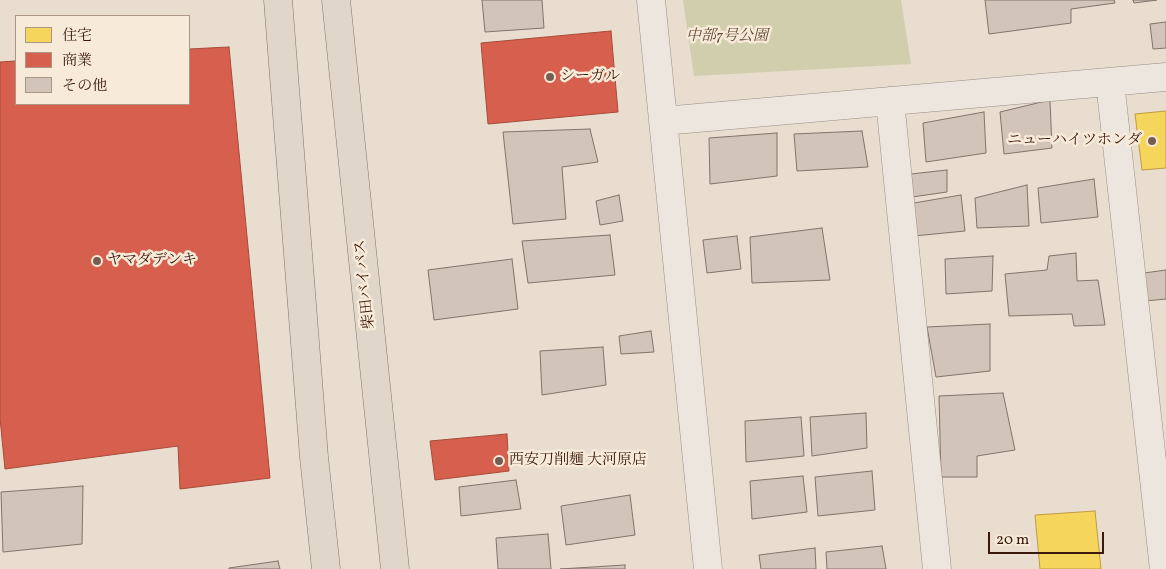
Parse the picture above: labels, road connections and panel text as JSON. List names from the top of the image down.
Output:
{
  "streets": {
    "highway": ["柴田バイパス"]
  },
  "parks": ["中部7号公園"],
  "places": [
    "シーガル",
    "ニューハイツホンダ",
    "ヤマダデンキ",
    "西安刀削麺 大河原店"
  ],
  "legend": ["住宅", "商業", "その他"],
  "scale_bar": "20 m"
}
